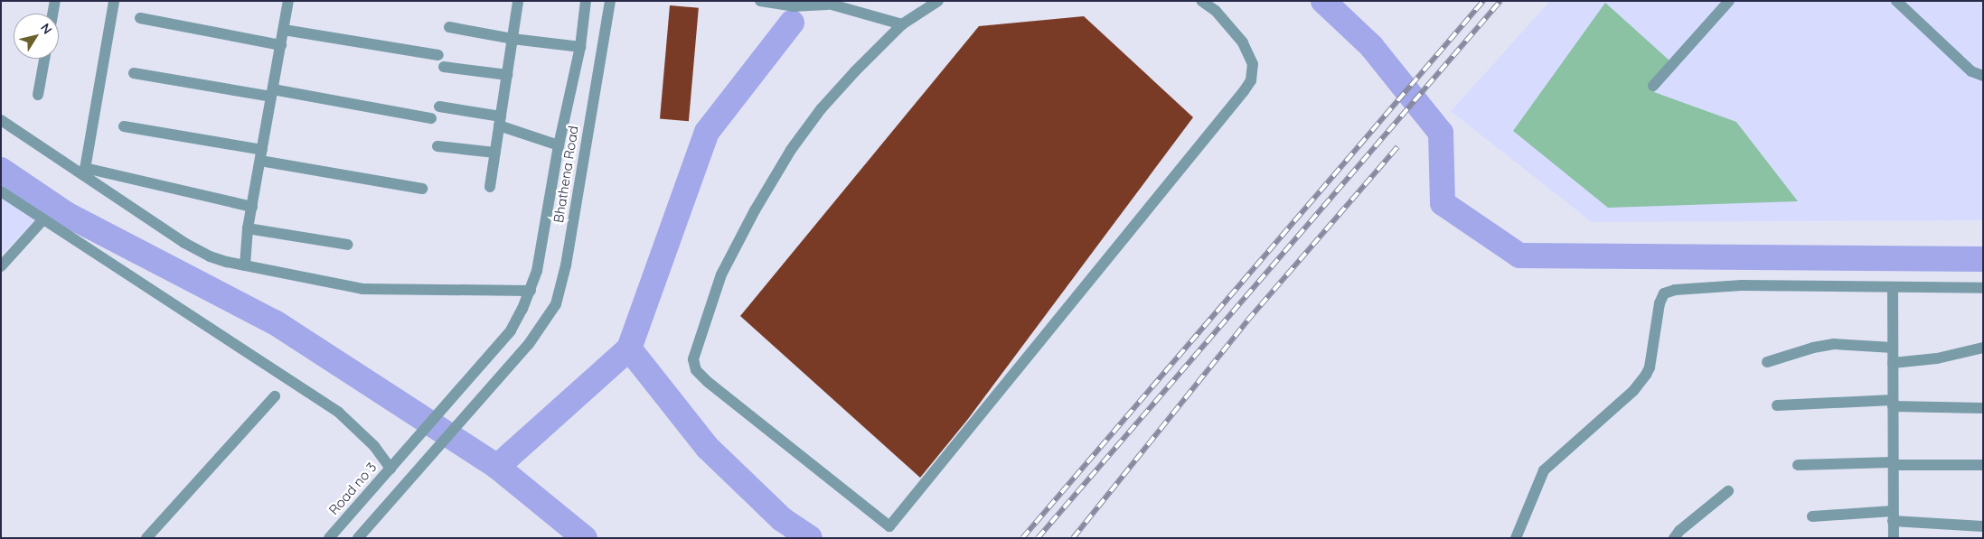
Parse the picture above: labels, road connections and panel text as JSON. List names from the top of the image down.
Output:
{
  "streets": {
    "street": ["Bhathena Road", "Road no 3"]
  },
  "crossings": [
    ["Bhathena Road", "Road no 3"]
  ],
  "north": "top right"
}
